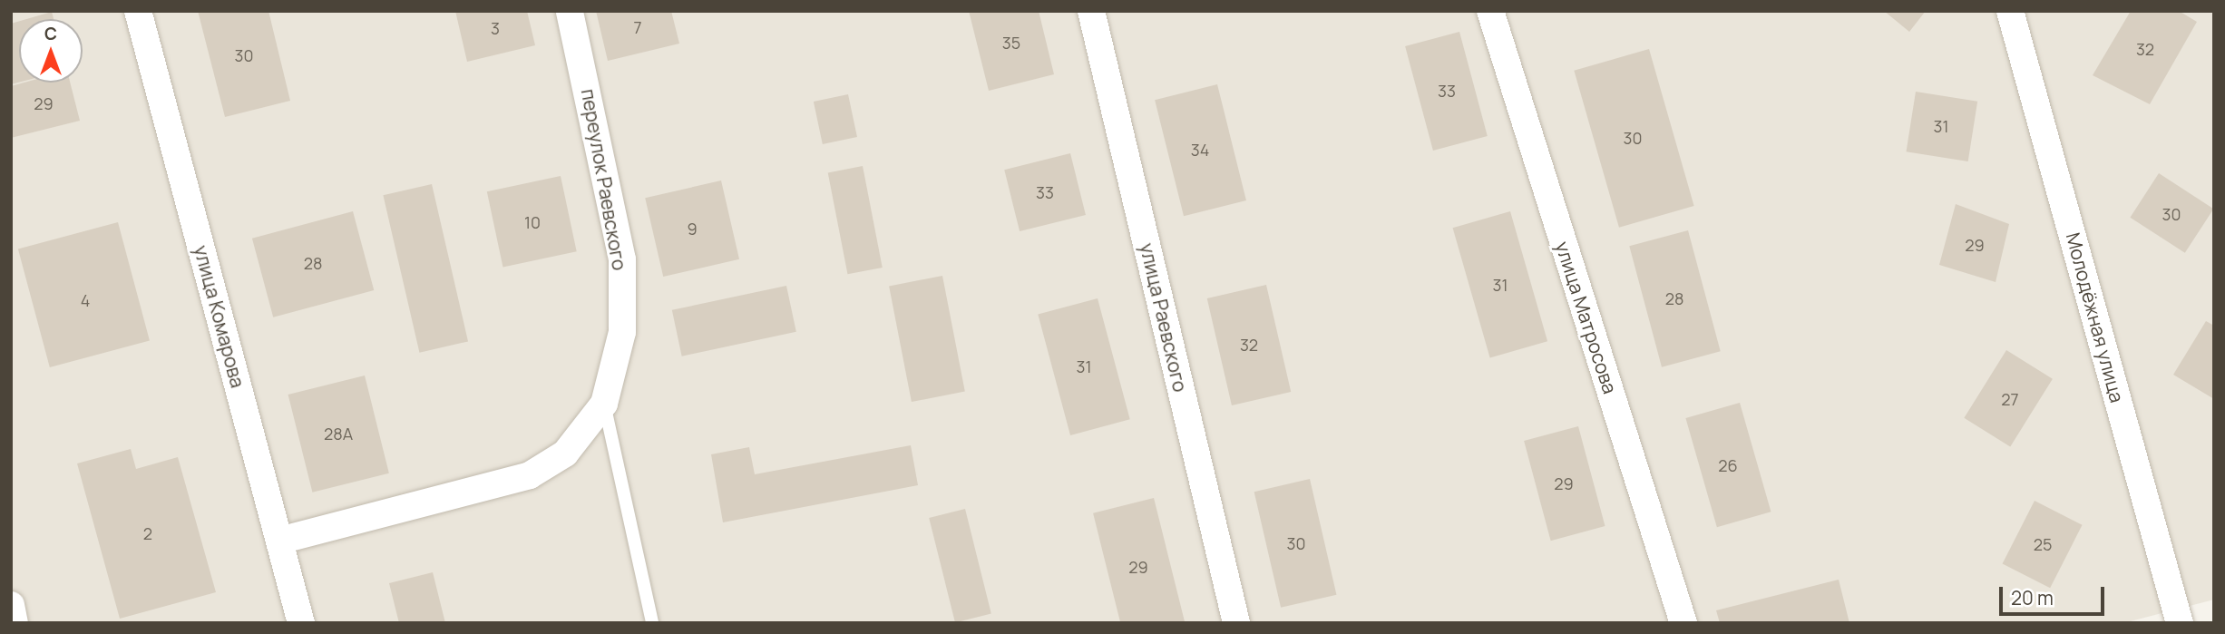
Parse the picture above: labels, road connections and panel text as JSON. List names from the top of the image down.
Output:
{
  "streets": {
    "street": [
      "переулок Раевского",
      "улица Комарова",
      "улица Раевского",
      "улица Матросова",
      "Молодёжная улица"
    ]
  },
  "crossings": [
    ["переулок Раевского", "улица Комарова"]
  ],
  "house_numbers": [
    "7",
    "3",
    "35",
    "32",
    "30",
    "33",
    "29",
    "31",
    "30",
    "34",
    "33",
    "30",
    "10",
    "9",
    "29",
    "28",
    "31",
    "28",
    "4",
    "32",
    "31",
    "27",
    "28А",
    "26",
    "29",
    "2",
    "30",
    "25",
    "29"
  ],
  "scale_bar": "20 m",
  "north": "top"
}
